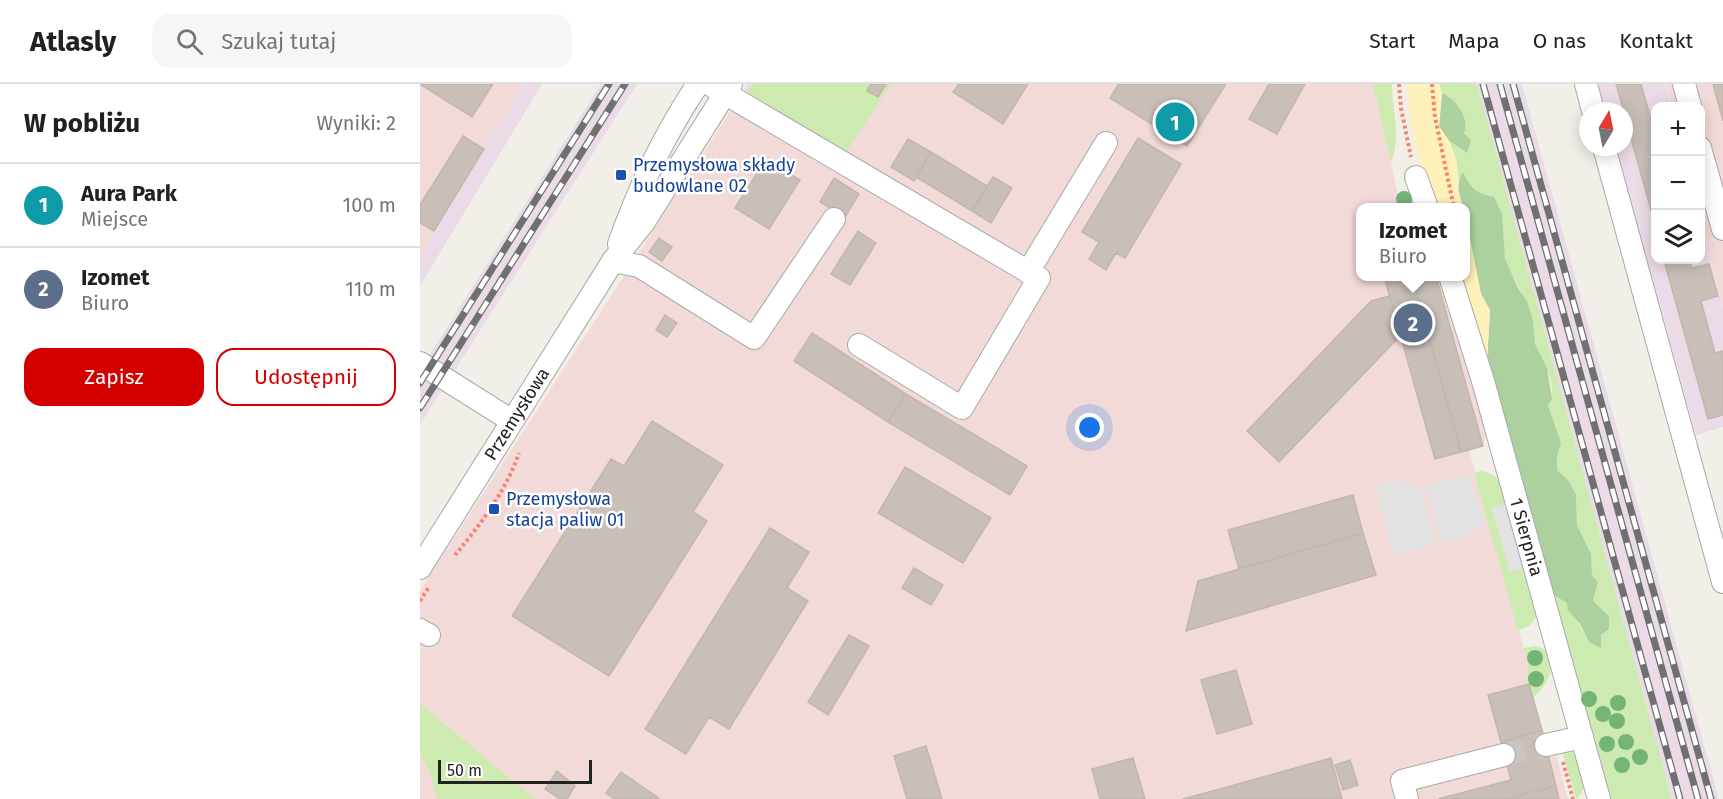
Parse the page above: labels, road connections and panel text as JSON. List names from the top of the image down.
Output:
{
  "streets": {
    "street": ["Przemysłowa", "1 Sierpnia"]
  },
  "places": {
    "transit": ["Przemysłowa składy budowlane 02", "Przemysłowa stacja paliw 01"]
  },
  "scale_bar": "50 m",
  "north": "top",
  "page": {
    "header": "Atlasly",
    "search": "Szukaj tutaj",
    "nav": [
      "Start",
      "Mapa",
      "O nas",
      "Kontakt"
    ],
    "heading": ["W pobliżu", "Wyniki: 2"],
    "pins": ["1", "2"],
    "map_buttons": ["+", "−"],
    "list": [
      {
        "mark": "1",
        "name": "Aura Park",
        "note": "Miejsce",
        "value": "100 m"
      },
      {
        "mark": "2",
        "name": "Izomet",
        "note": "Biuro",
        "value": "110 m"
      }
    ],
    "popup": ["Izomet", "Biuro"],
    "buttons": ["Zapisz", "Udostępnij"],
    "scale": "50 m"
  }
}
